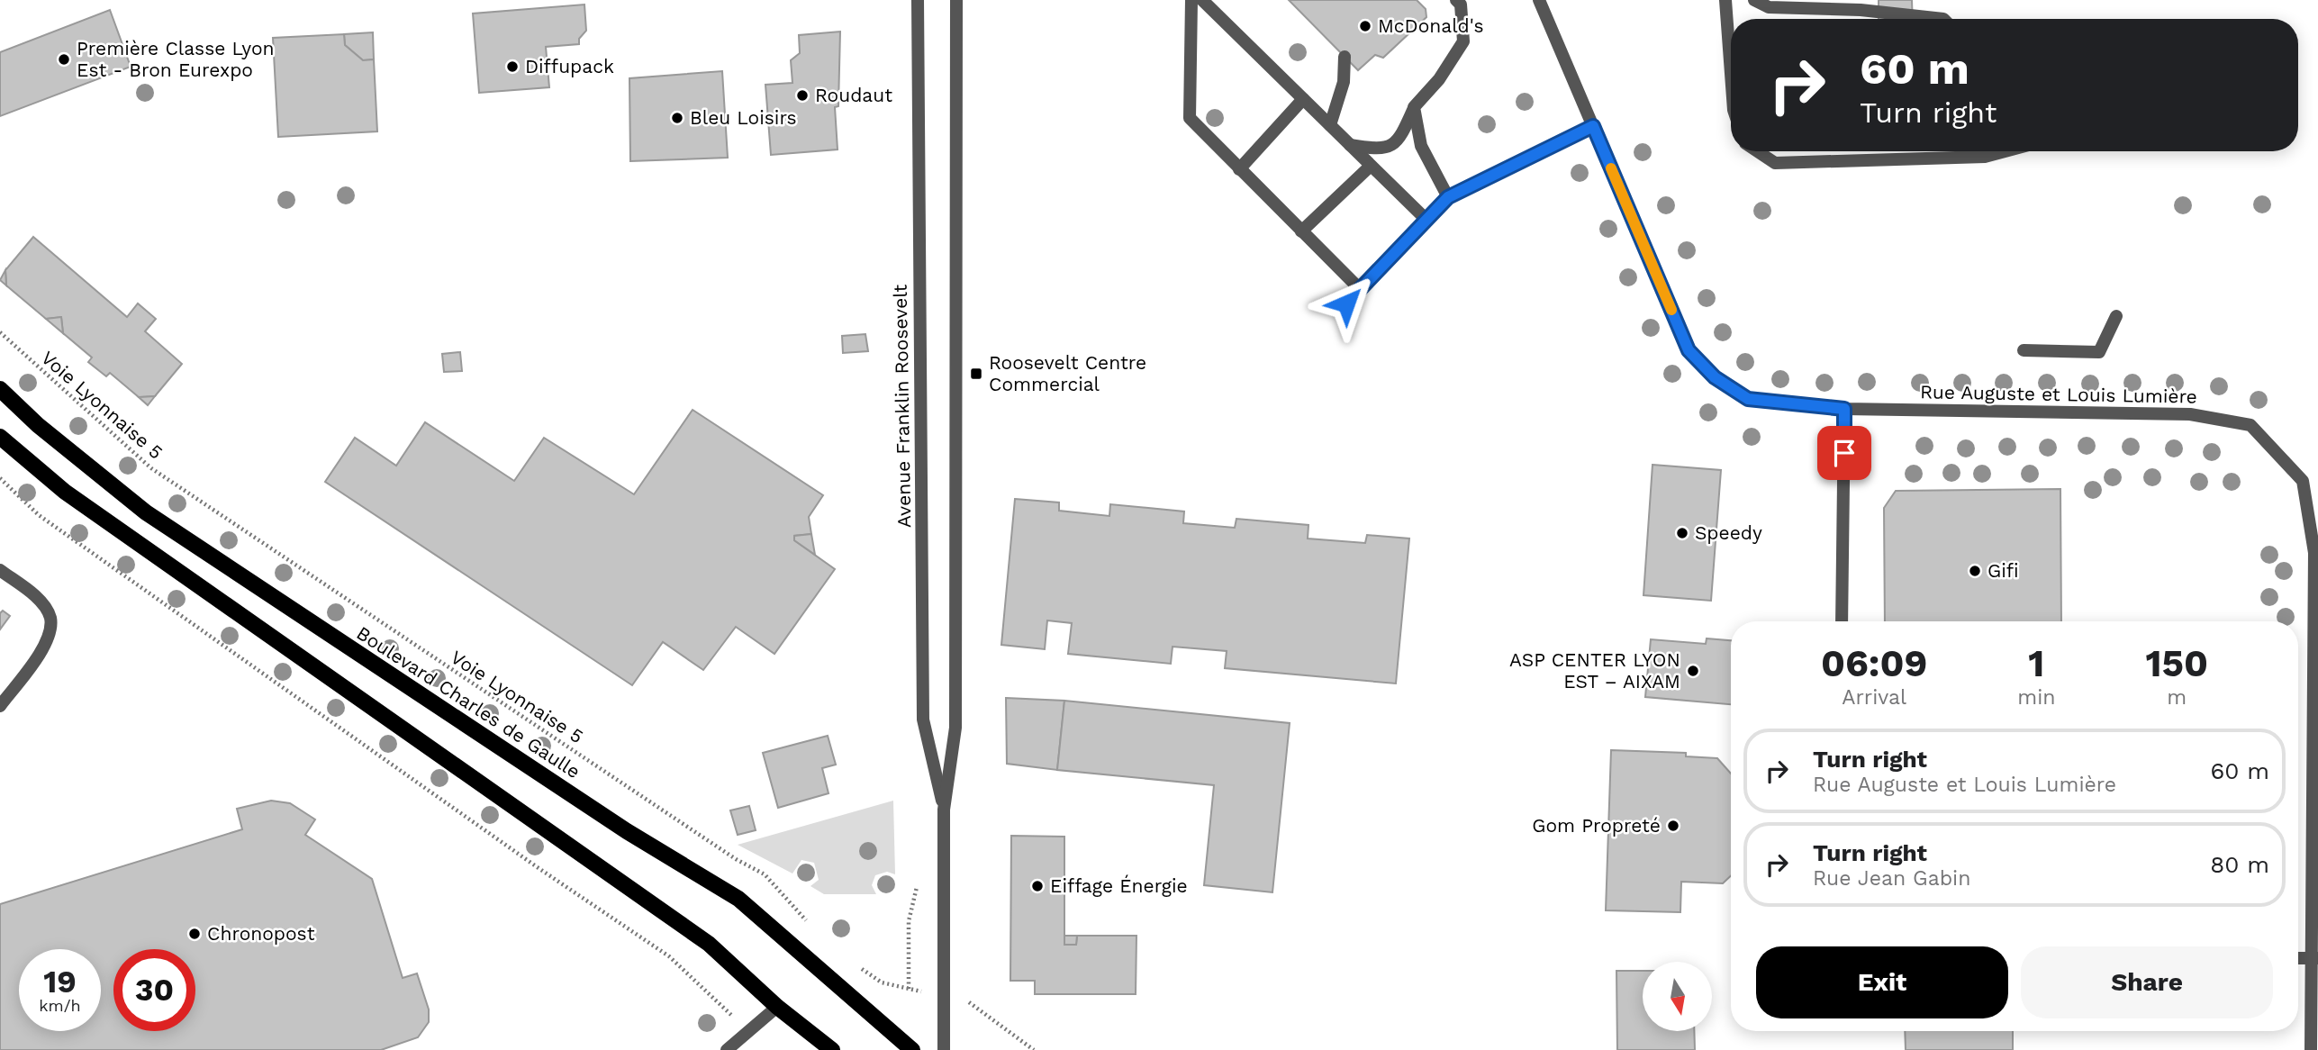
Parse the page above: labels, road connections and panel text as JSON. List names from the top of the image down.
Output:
{
  "streets": {
    "main road": ["Boulevard Charles de Gaulle"],
    "street": ["Rue Auguste et Louis Lumière", "Avenue Franklin Roosevelt"],
    "path": ["Voie Lyonnaise 5"]
  },
  "places": {
    "other": [
      "McDonald's",
      "Première Classe Lyon Est - Bron Eurexpo",
      "Diffupack",
      "Roudaut",
      "Bleu Loisirs",
      "Speedy",
      "Gifi",
      "ASP CENTER LYON EST – AIXAM",
      "Gom Propreté",
      "Eiffage Énergie",
      "Chronopost"
    ],
    "transit": ["Roosevelt Centre Commercial"]
  },
  "north": "bottom",
  "page": {
    "turn": ["60 m", "Turn right"],
    "eta": [
      "06:09",
      "Arrival",
      "1",
      "min",
      "150",
      "m"
    ],
    "list": [
      {
        "name": "Turn right",
        "note": "Rue Auguste et Louis Lumière",
        "value": "60 m"
      },
      {
        "name": "Turn right",
        "note": "Rue Jean Gabin",
        "value": "80 m"
      }
    ],
    "buttons": ["Exit", "Share"],
    "speed": "19 km/h",
    "limit": "30"
  }
}
